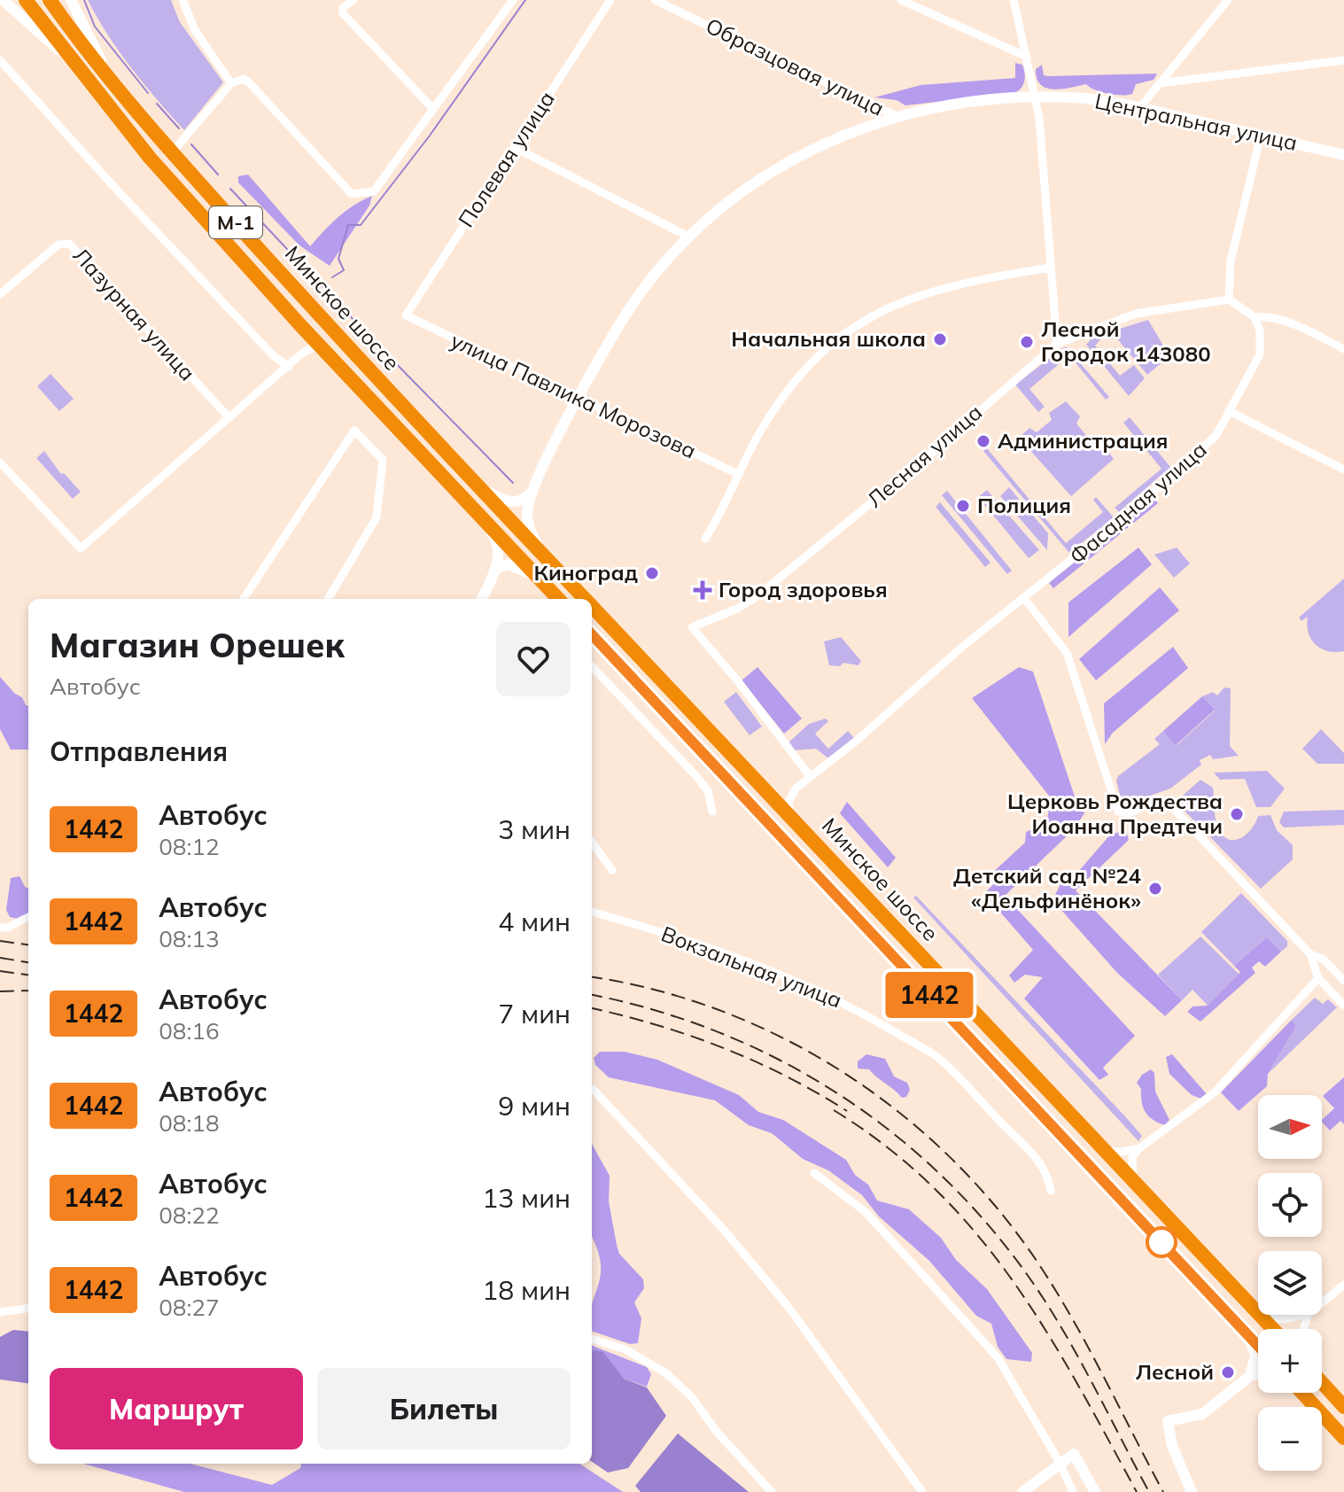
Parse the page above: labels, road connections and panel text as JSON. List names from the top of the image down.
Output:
{
  "streets": {
    "highway": ["М-1", "Минское шоссе"],
    "street": [
      "Образцовая улица",
      "Центральная улица",
      "Полевая улица",
      "Лазурная улица",
      "улица Павлика Морозова",
      "Лесная улица",
      "Фасадная улица",
      "Вокзальная улица"
    ]
  },
  "crossings": [
    ["Образцовая улица", "Центральная улица"],
    ["Центральная улица", "Минское шоссе"],
    ["Центральная улица", "улица Павлика Морозова"],
    ["Полевая улица", "улица Павлика Морозова"],
    ["Лесная улица", "Фасадная улица"]
  ],
  "places": {
    "other": [
      "Начальная школа",
      "Лесной Городок 143080",
      "Администрация",
      "Полиция",
      "Киноград",
      "Церковь Рождества Иоанна Предтечи",
      "Детский сад №24 «Дельфинёнок»",
      "Лесной"
    ],
    "health": ["Город здоровья"]
  },
  "lines": ["bus line 1442"],
  "north": "right",
  "page": {
    "on_map": "1442",
    "heading": [
      ["Магазин Орешек", "Автобус"],
      "Отправления"
    ],
    "list": [
      {
        "mark": "1442",
        "name": "Автобус",
        "note": "08:12",
        "value": "3 мин"
      },
      {
        "mark": "1442",
        "name": "Автобус",
        "note": "08:13",
        "value": "4 мин"
      },
      {
        "mark": "1442",
        "name": "Автобус",
        "note": "08:16",
        "value": "7 мин"
      },
      {
        "mark": "1442",
        "name": "Автобус",
        "note": "08:18",
        "value": "9 мин"
      },
      {
        "mark": "1442",
        "name": "Автобус",
        "note": "08:22",
        "value": "13 мин"
      },
      {
        "mark": "1442",
        "name": "Автобус",
        "note": "08:27",
        "value": "18 мин"
      }
    ],
    "map_buttons": ["+", "−"],
    "buttons": ["Маршрут", "Билеты"]
  }
}
